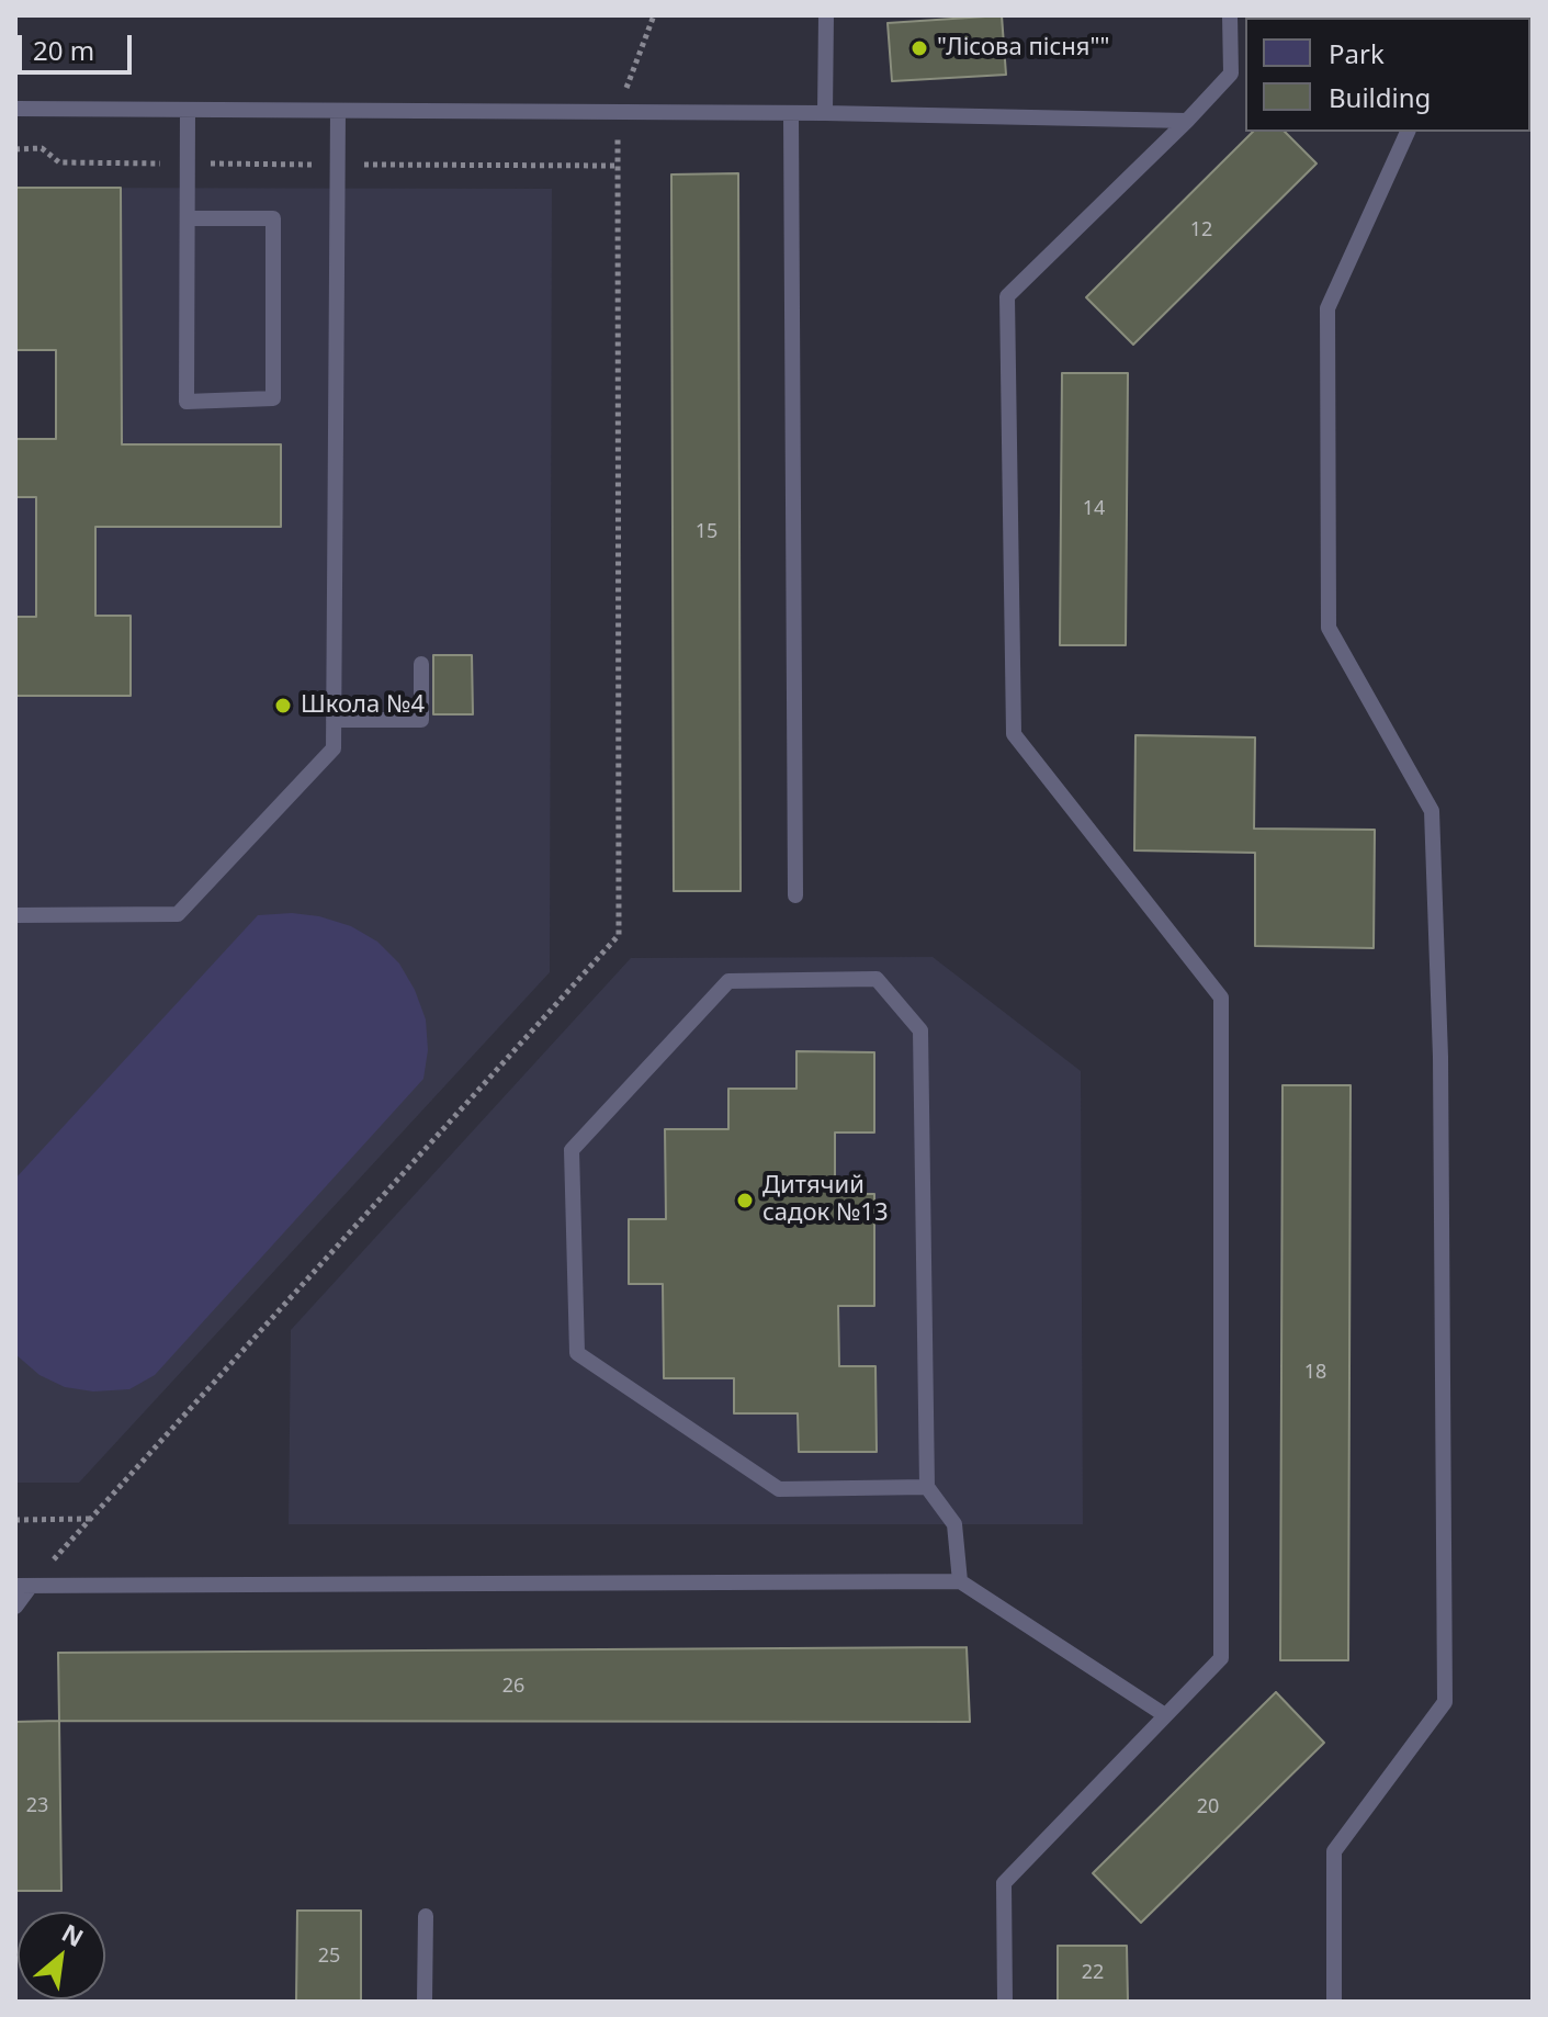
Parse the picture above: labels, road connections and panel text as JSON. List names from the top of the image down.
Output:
{
  "places": ["\"Лісова пісня\"\"", "Школа №4", "Дитячий садок №13"],
  "house_numbers": [
    "12",
    "14",
    "15",
    "18",
    "26",
    "23",
    "20",
    "25",
    "22"
  ],
  "legend": ["Park", "Building"],
  "scale_bar": "20 m",
  "north": "top right"
}
